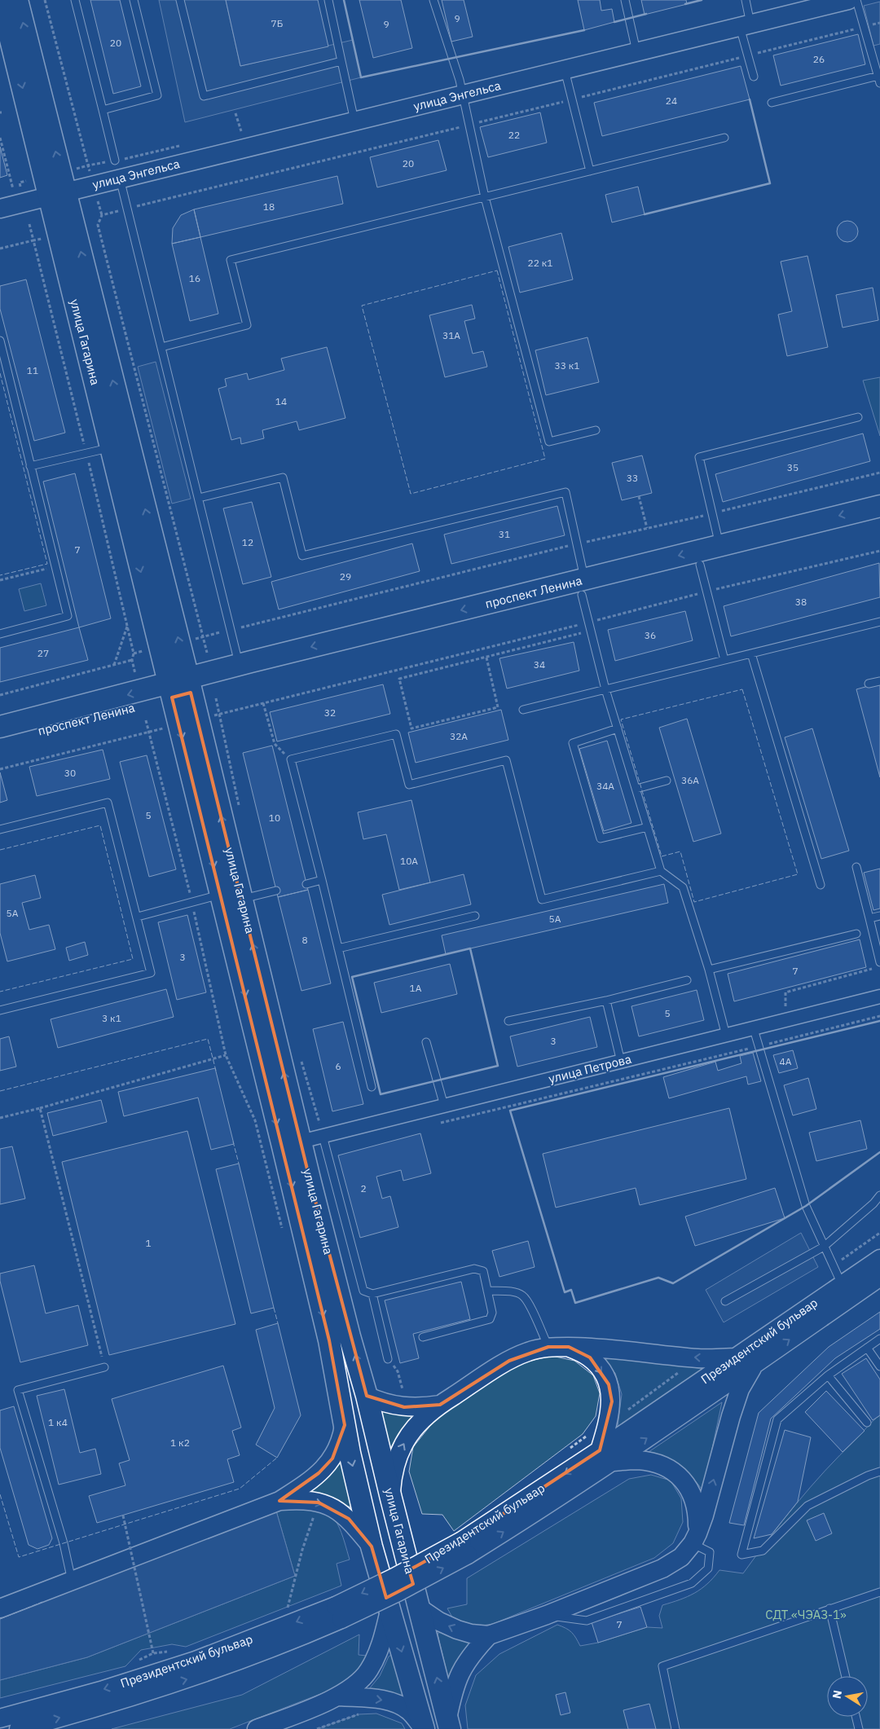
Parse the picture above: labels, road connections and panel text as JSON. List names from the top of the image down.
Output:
{
  "streets": {
    "main road": [
      "улица Энгельса",
      "улица Гагарина",
      "проспект Ленина",
      "Президентский бульвар"
    ],
    "street": ["улица Петрова"]
  },
  "crossings": [
    ["улица Энгельса", "улица Гагарина"],
    ["улица Гагарина", "проспект Ленина"],
    ["улица Гагарина", "улица Петрова"]
  ],
  "parks": ["СДТ «ЧЭАЗ-1»"],
  "house_numbers": [
    "9",
    "7Б",
    "9",
    "20",
    "26",
    "24",
    "22",
    "20",
    "18",
    "22 к1",
    "16",
    "31А",
    "33 к1",
    "11",
    "14",
    "35",
    "33",
    "31",
    "12",
    "7",
    "29",
    "38",
    "36",
    "27",
    "34",
    "32",
    "32А",
    "30",
    "36А",
    "34А",
    "5",
    "10",
    "10А",
    "5А",
    "5А",
    "8",
    "3",
    "7",
    "1А",
    "5",
    "3 к1",
    "3",
    "4А",
    "6",
    "2",
    "1",
    "1 к4",
    "1 к2",
    "7"
  ],
  "north": "left"
}
